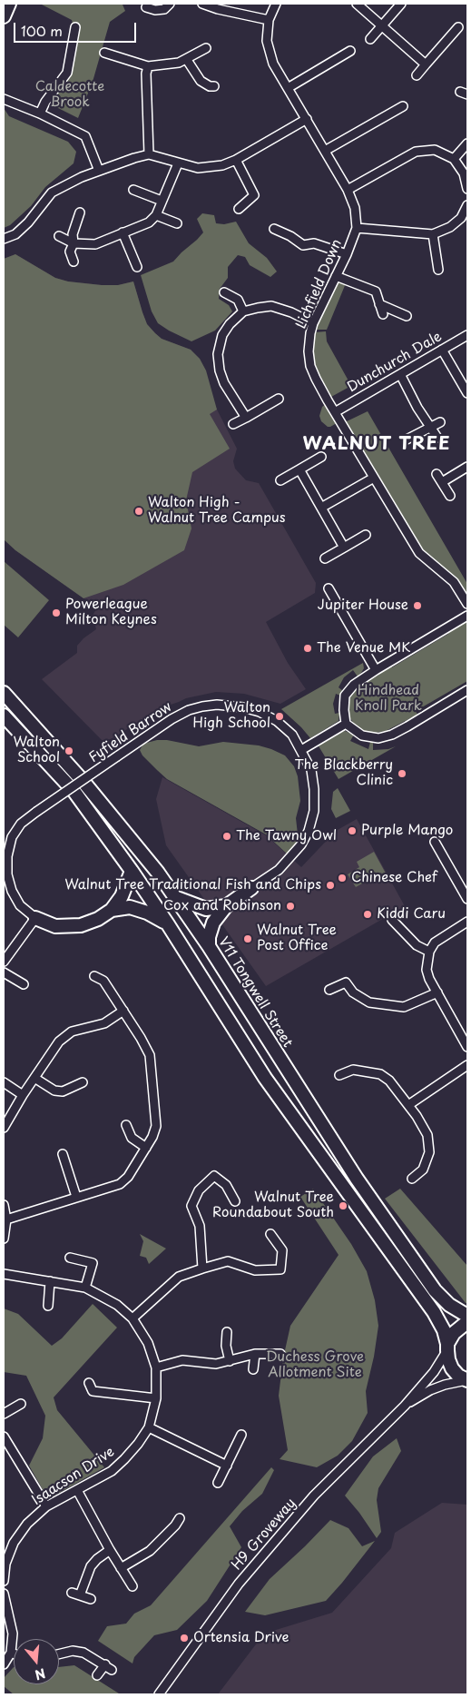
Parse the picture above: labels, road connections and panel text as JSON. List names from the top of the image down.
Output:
{
  "streets": {
    "highway": ["V11 Tongwell Street"],
    "street": [
      "Lichfield Down",
      "Dunchurch Dale",
      "Fyfield Barrow",
      "Isaacson Drive",
      "H9 Groveway"
    ]
  },
  "crossings": [
    ["Lichfield Down", "Dunchurch Dale"]
  ],
  "districts": ["WALNUT TREE"],
  "parks": ["Caldecotte Brook", "Hindhead Knoll Park", "Duchess Grove Allotment Site"],
  "places": [
    "Walton High - Walnut Tree Campus",
    "Jupiter House",
    "Powerleague Milton Keynes",
    "The Venue MK",
    "Walton High School",
    "Walton School",
    "The Blackberry Clinic",
    "Purple Mango",
    "The Tawny Owl",
    "Chinese Chef",
    "Walnut Tree Traditional Fish and Chips",
    "Cox and Robinson",
    "Kiddi Caru",
    "Walnut Tree Post Office",
    "Walnut Tree Roundabout South",
    "Ortensia Drive"
  ],
  "scale_bar": "100 m",
  "north": "bottom"
}
